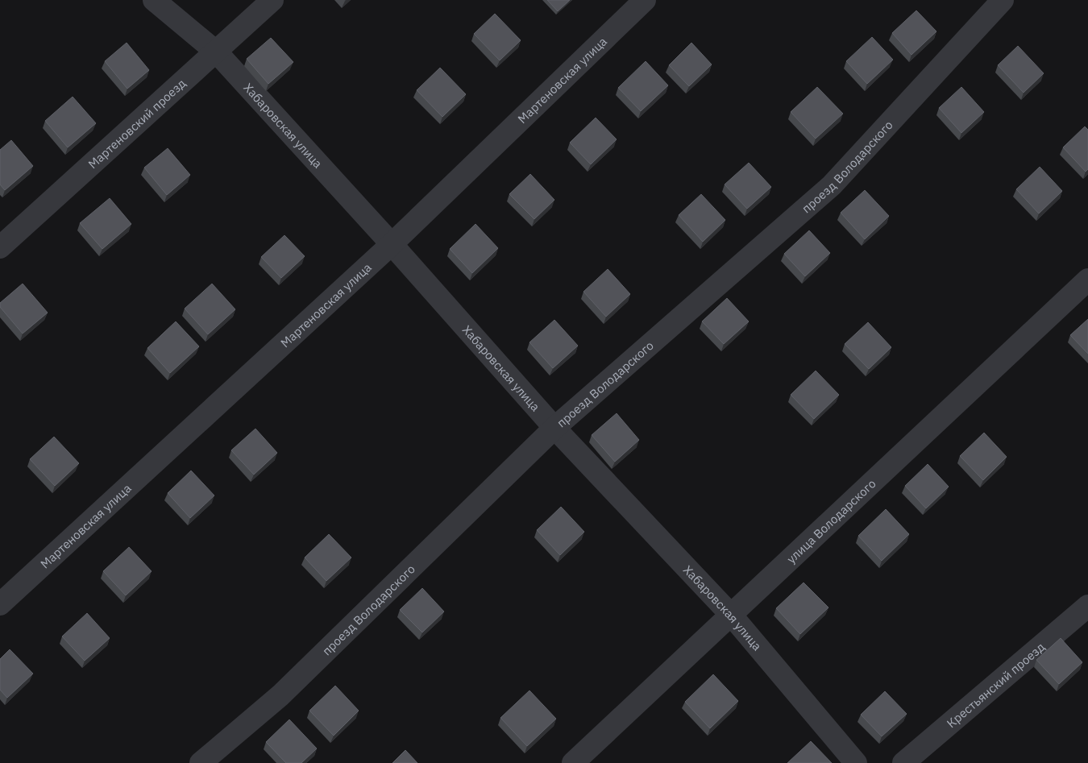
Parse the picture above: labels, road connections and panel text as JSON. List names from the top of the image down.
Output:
{
  "streets": {
    "street": [
      "Мартеновская улица",
      "Мартеновский проезд",
      "Хабаровская улица",
      "проезд Володарского",
      "улица Володарского",
      "Крестьянский проезд"
    ]
  },
  "crossings": [
    ["Мартеновская улица", "Хабаровская улица"],
    ["Мартеновский проезд", "Хабаровская улица"],
    ["Хабаровская улица", "проезд Володарского"],
    ["Хабаровская улица", "улица Володарского"]
  ]
}
